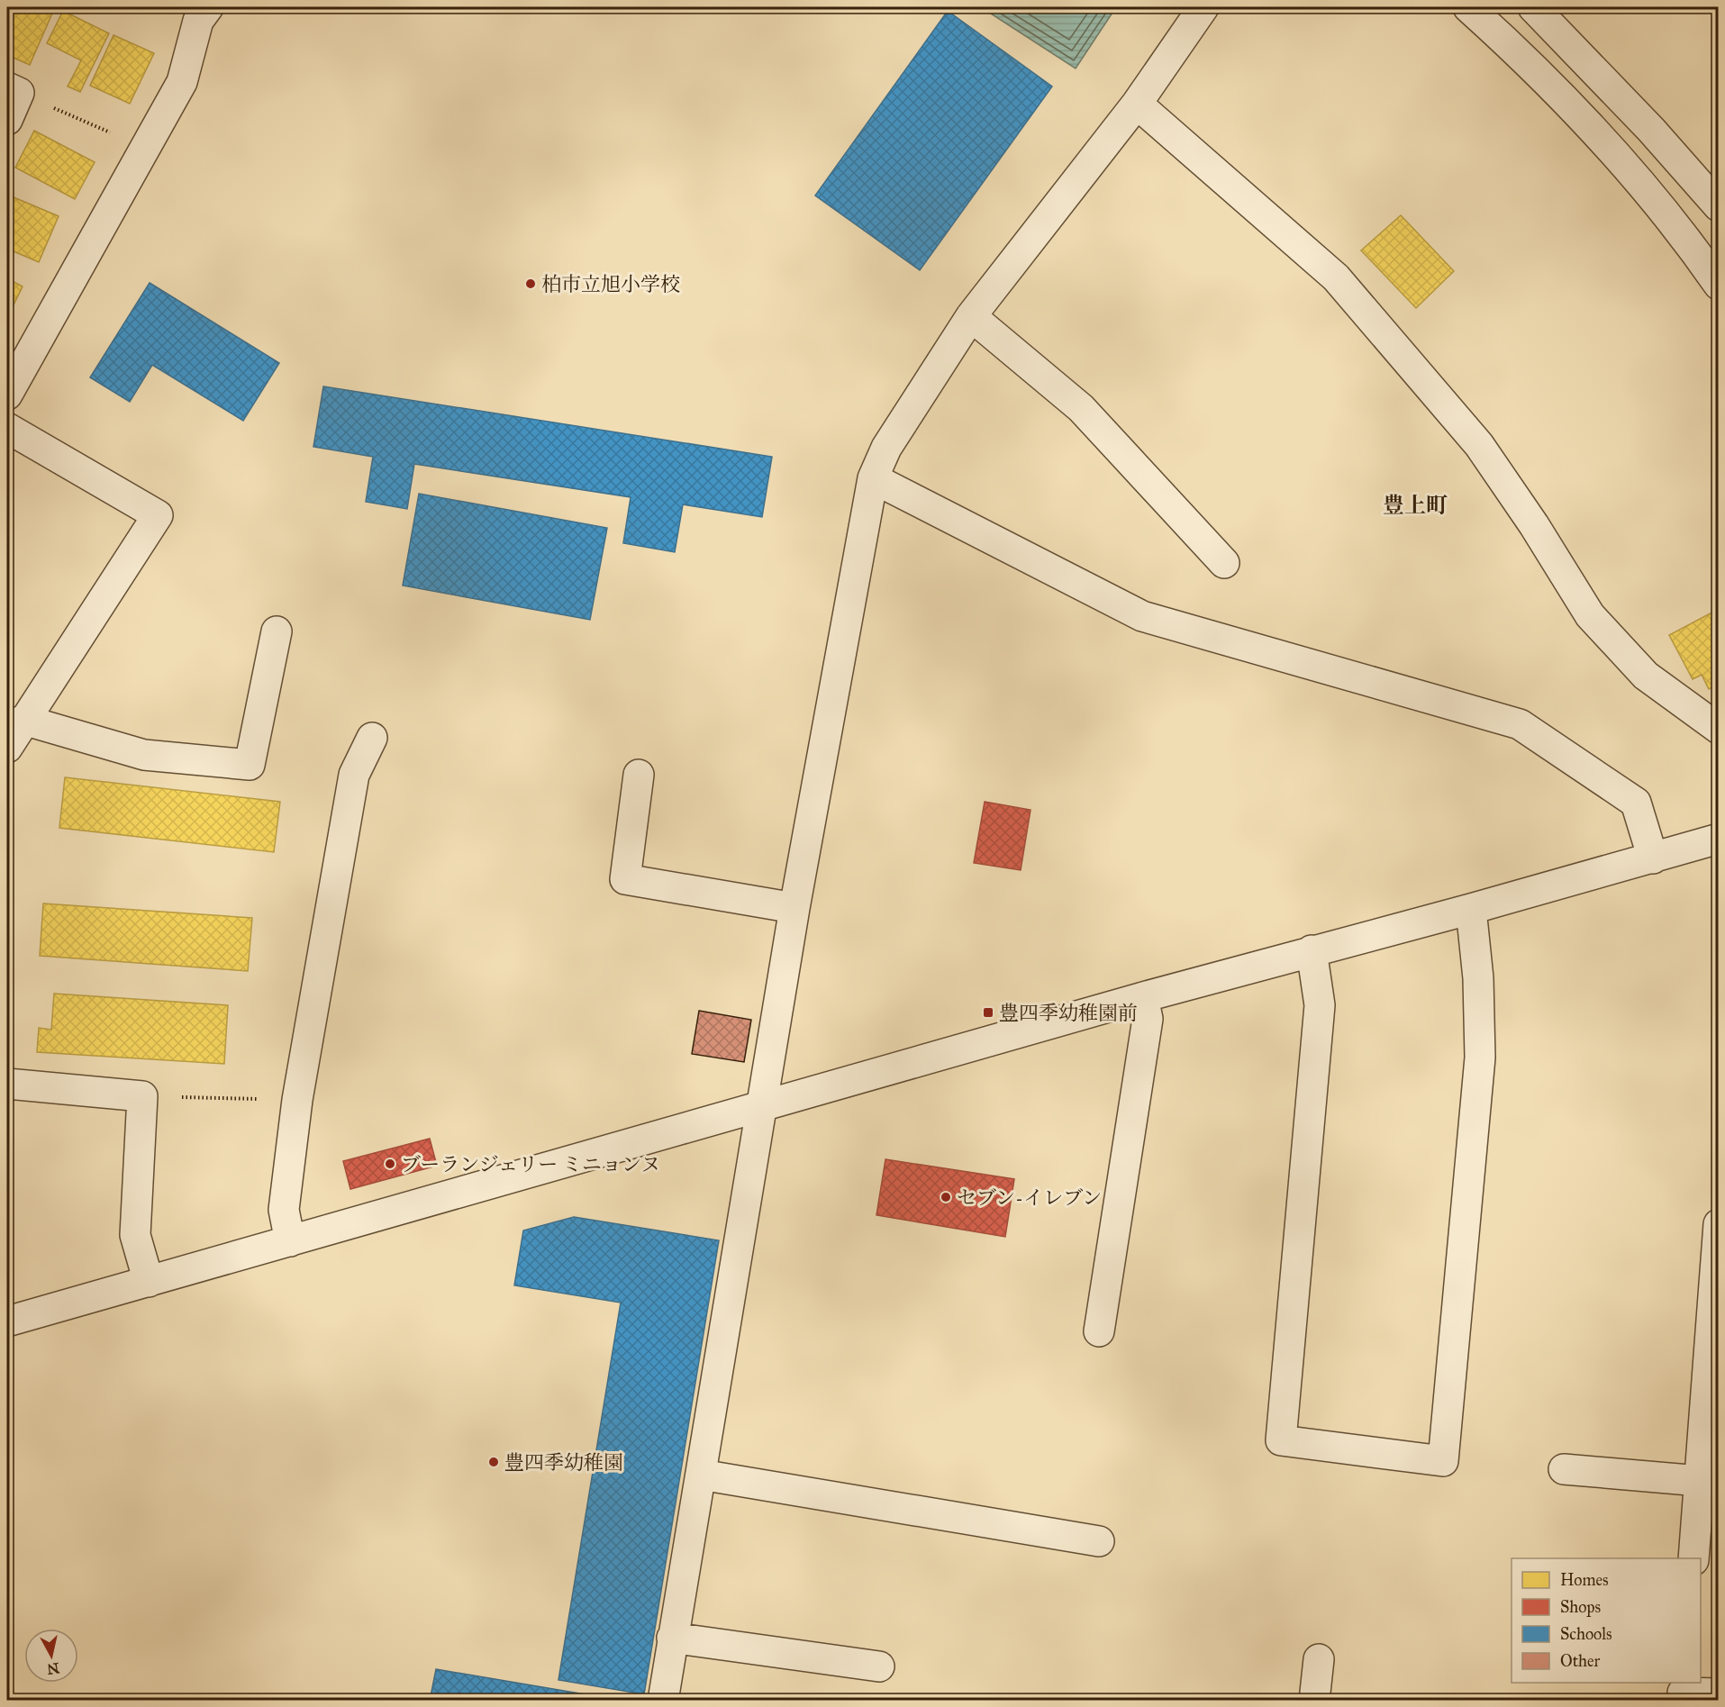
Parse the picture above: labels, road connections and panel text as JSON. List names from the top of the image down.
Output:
{
  "districts": ["豊上町"],
  "places": {
    "other": [
      "柏市立旭小学校",
      "ブーランジェリー ミニョンヌ",
      "セブン-イレブン",
      "豊四季幼稚園"
    ],
    "transit": ["豊四季幼稚園前"]
  },
  "legend": [
    "Homes",
    "Shops",
    "Schools",
    "Other"
  ],
  "north": "bottom"
}
